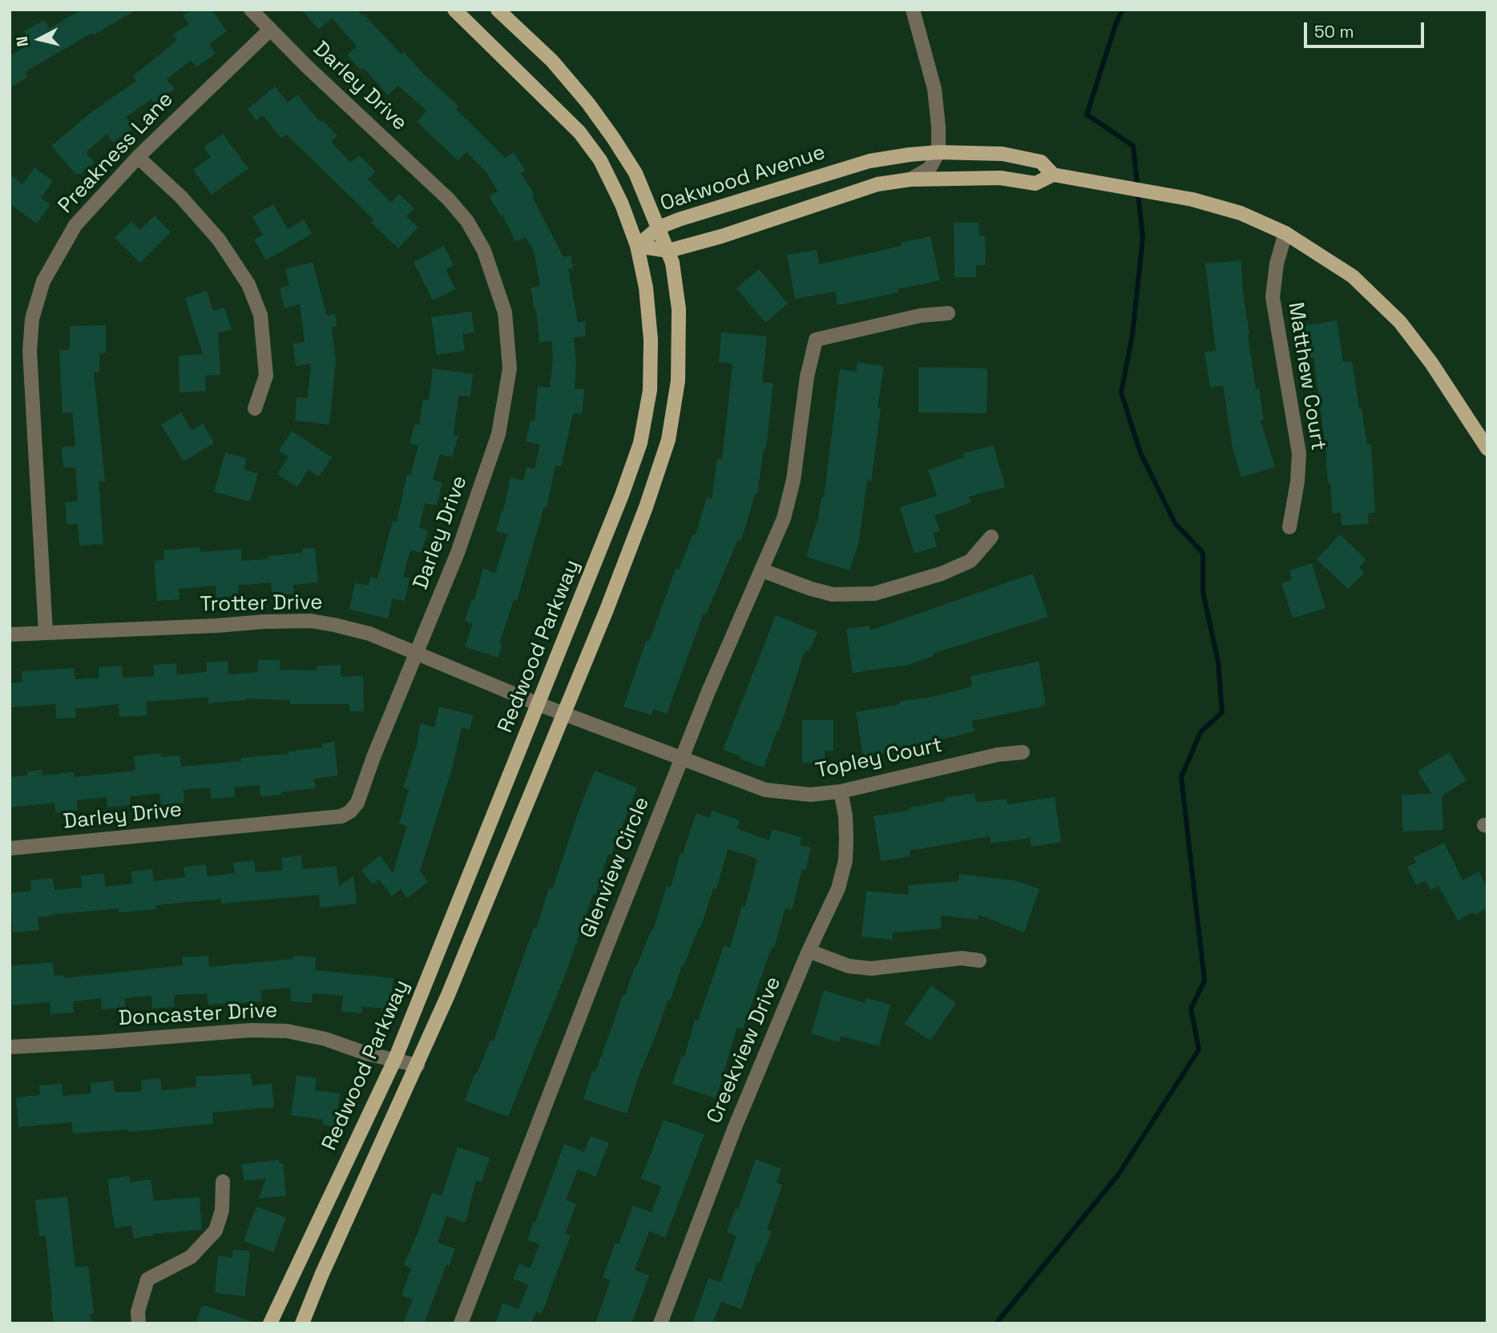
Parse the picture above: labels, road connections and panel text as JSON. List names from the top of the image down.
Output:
{
  "streets": {
    "main road": ["Oakwood Avenue", "Redwood Parkway"],
    "street": [
      "Darley Drive",
      "Preakness Lane",
      "Matthew Court",
      "Trotter Drive",
      "Topley Court",
      "Glenview Circle",
      "Doncaster Drive",
      "Creekview Drive"
    ]
  },
  "crossings": [
    ["Darley Drive", "Preakness Lane"],
    ["Darley Drive", "Trotter Drive"],
    ["Preakness Lane", "Trotter Drive"],
    ["Oakwood Avenue", "Matthew Court"],
    ["Oakwood Avenue", "Redwood Parkway"],
    ["Trotter Drive", "Redwood Parkway"],
    ["Trotter Drive", "Topley Court"],
    ["Redwood Parkway", "Doncaster Drive"],
    ["Topley Court", "Glenview Circle"],
    ["Topley Court", "Creekview Drive"]
  ],
  "scale_bar": "50 m",
  "north": "left"
}
